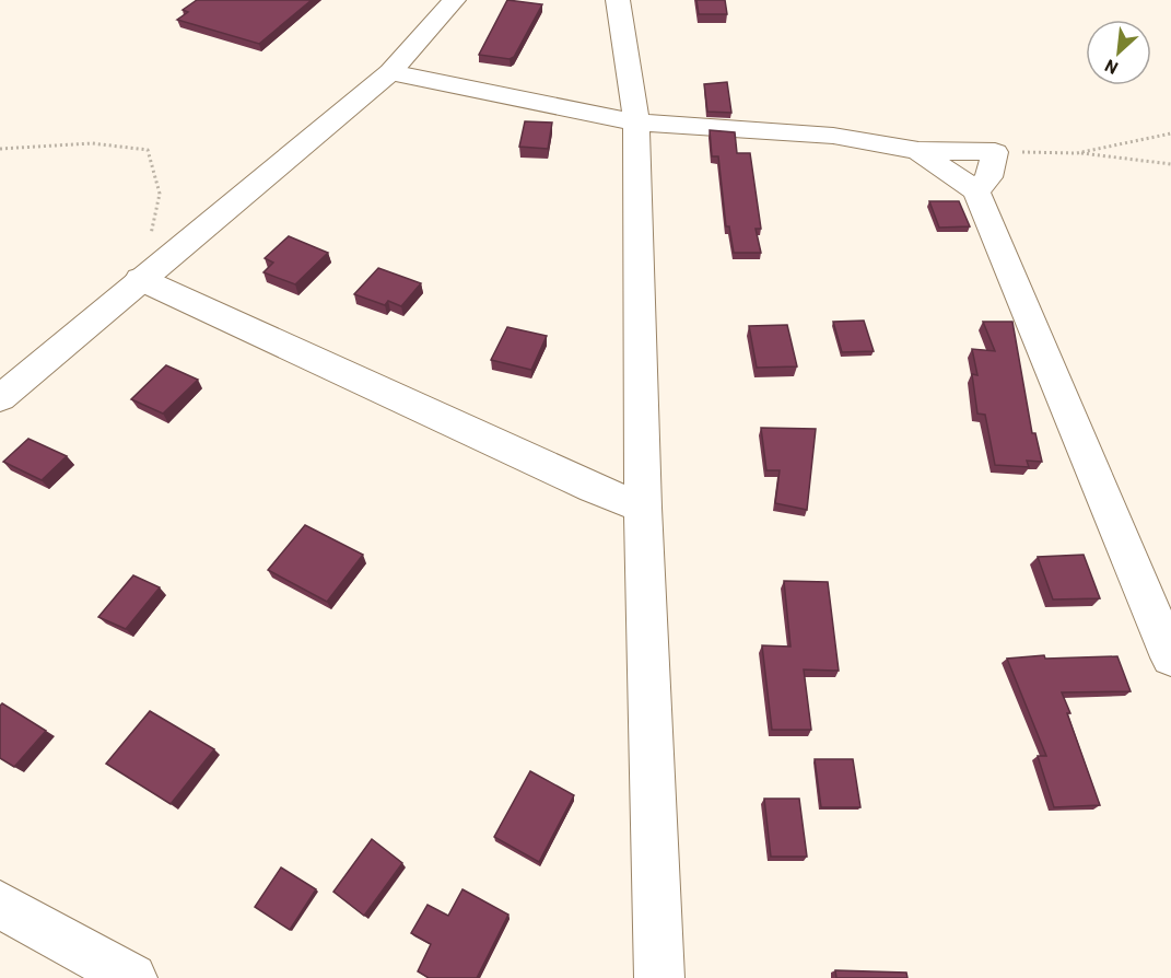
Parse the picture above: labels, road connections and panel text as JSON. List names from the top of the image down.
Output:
{
  "north": "bottom left"
}
